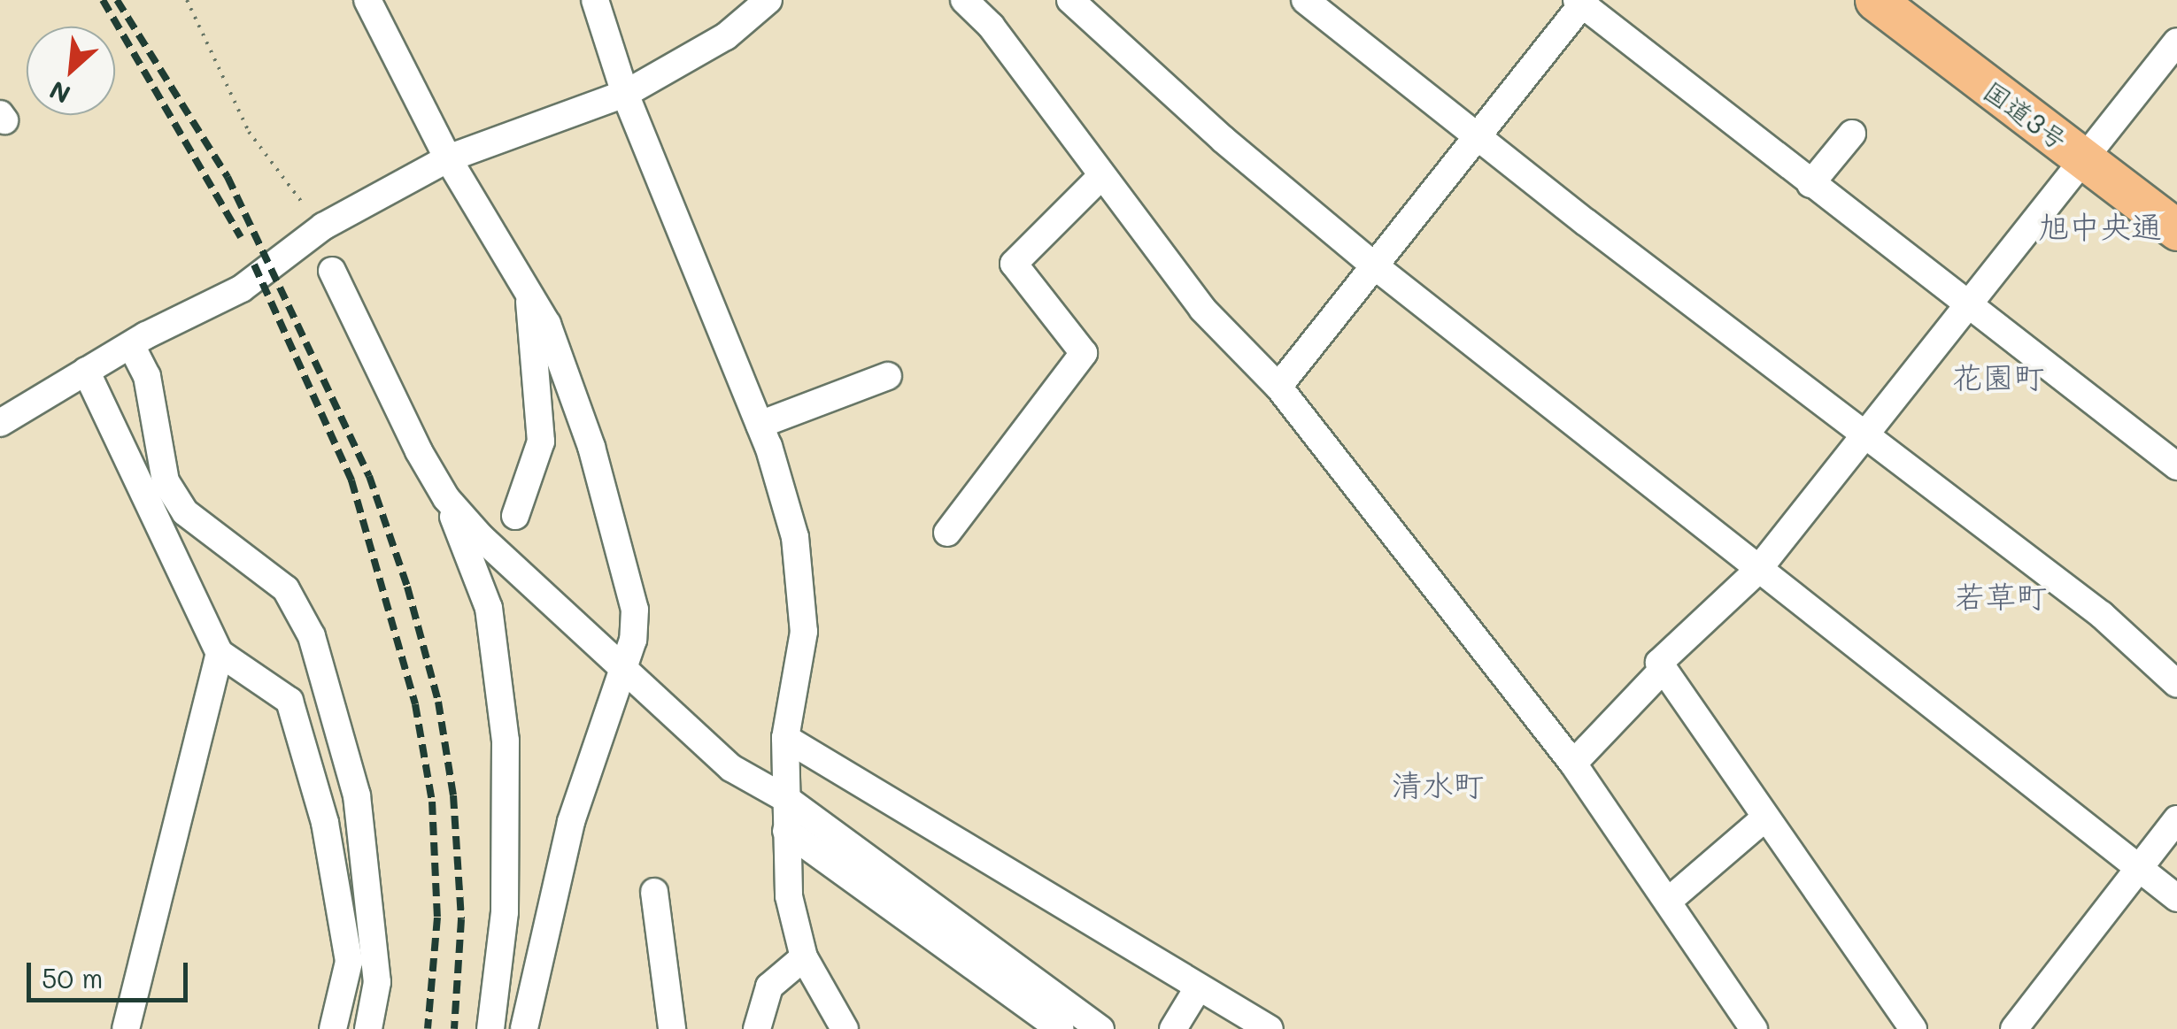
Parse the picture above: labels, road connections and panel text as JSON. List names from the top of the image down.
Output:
{
  "streets": {
    "highway": ["国道3号"]
  },
  "districts": [
    "旭中央通",
    "花園町",
    "若草町",
    "清水町"
  ],
  "scale_bar": "50 m",
  "north": "bottom left"
}
